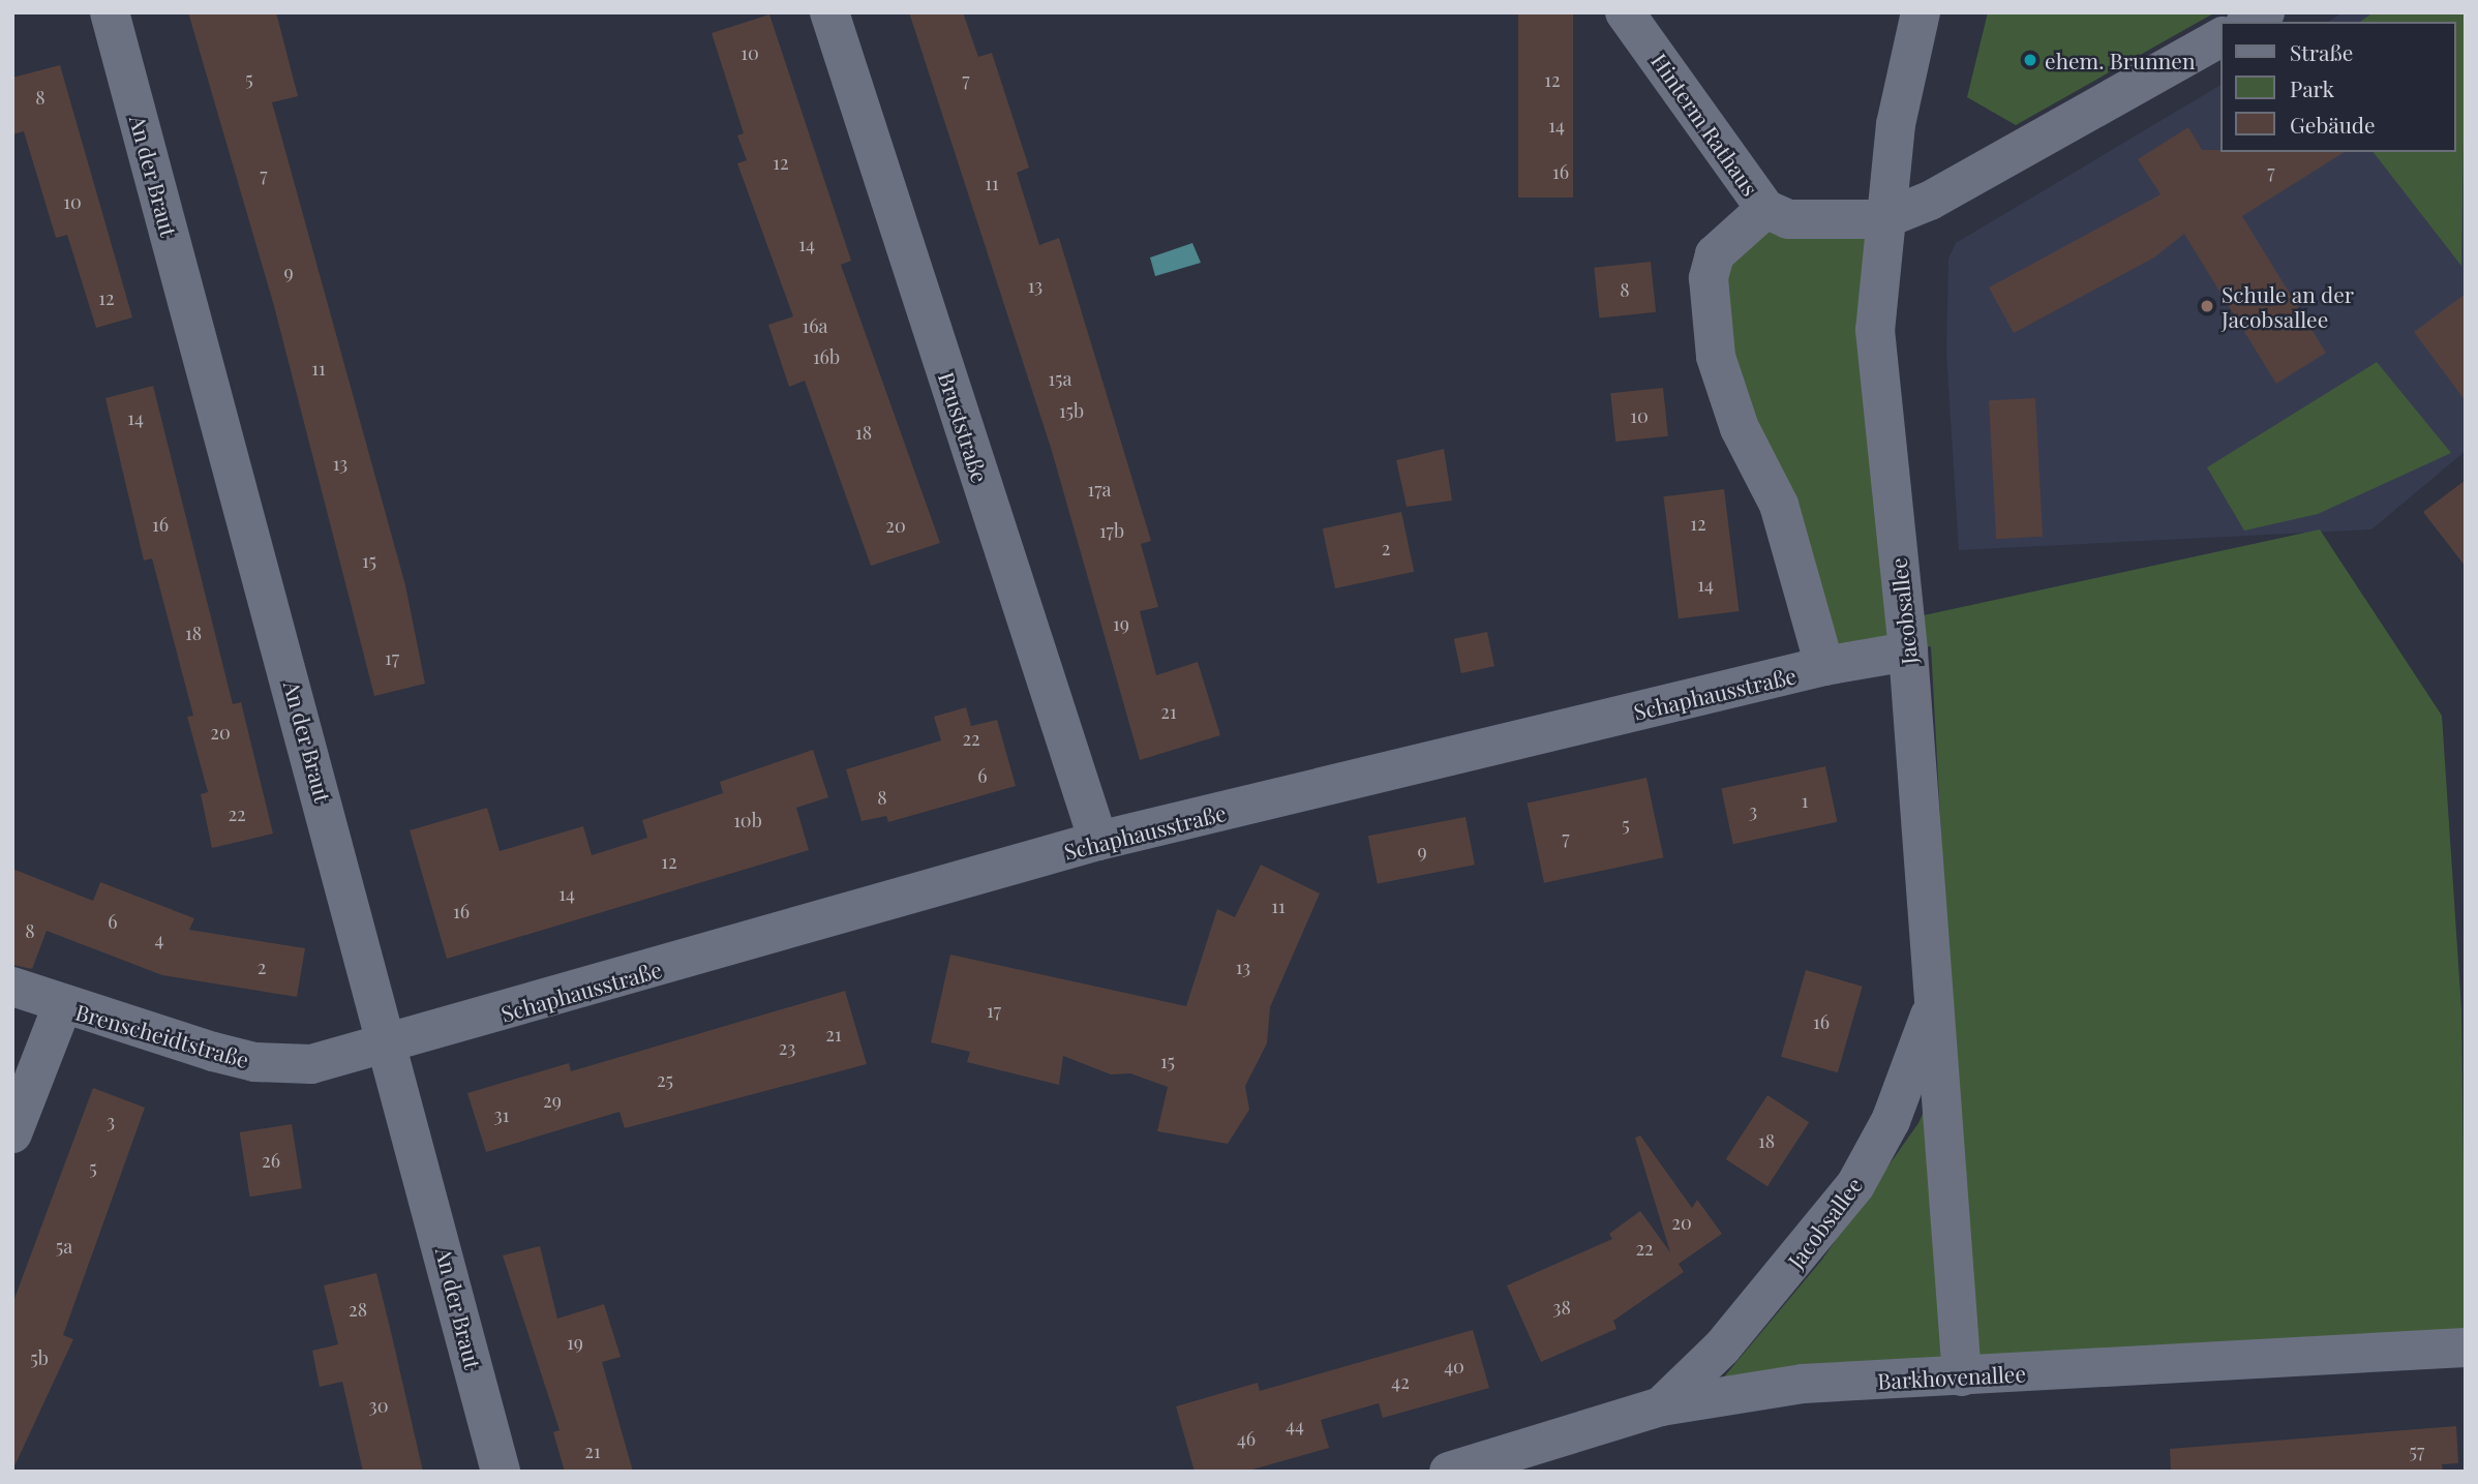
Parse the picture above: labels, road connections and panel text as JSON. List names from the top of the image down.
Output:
{
  "streets": {
    "street": [
      "Hinterm Rathaus",
      "An der Braut",
      "Bruststraße",
      "Jacobsallee",
      "Schaphausstraße",
      "Brenscheidtstraße",
      "Barkhovenallee"
    ]
  },
  "crossings": [
    ["Hinterm Rathaus", "Jacobsallee"],
    ["An der Braut", "Schaphausstraße"],
    ["An der Braut", "Brenscheidtstraße"],
    ["Bruststraße", "Schaphausstraße"],
    ["Jacobsallee", "Schaphausstraße"],
    ["Jacobsallee", "Barkhovenallee"],
    ["Schaphausstraße", "Brenscheidtstraße"]
  ],
  "places": ["ehem. Brunnen", "Schule an der Jacobsallee"],
  "house_numbers": [
    "10",
    "5",
    "7",
    "12",
    "8",
    "14",
    "12",
    "16",
    "7",
    "7",
    "11",
    "10",
    "14",
    "9",
    "13",
    "8",
    "12",
    "16a",
    "16b",
    "11",
    "15a",
    "15b",
    "10",
    "14",
    "18",
    "13",
    "17a",
    "12",
    "16",
    "20",
    "17b",
    "2",
    "15",
    "14",
    "19",
    "18",
    "17",
    "21",
    "20",
    "22",
    "6",
    "8",
    "1",
    "3",
    "22",
    "10b",
    "5",
    "7",
    "9",
    "12",
    "14",
    "11",
    "16",
    "6",
    "8",
    "4",
    "2",
    "13",
    "17",
    "16",
    "21",
    "23",
    "15",
    "25",
    "29",
    "31",
    "3",
    "18",
    "26",
    "5",
    "20",
    "5a",
    "22",
    "38",
    "28",
    "19",
    "5b",
    "40",
    "42",
    "30",
    "44",
    "46",
    "21",
    "57"
  ],
  "legend": ["Straße", "Park", "Gebäude"]
}
